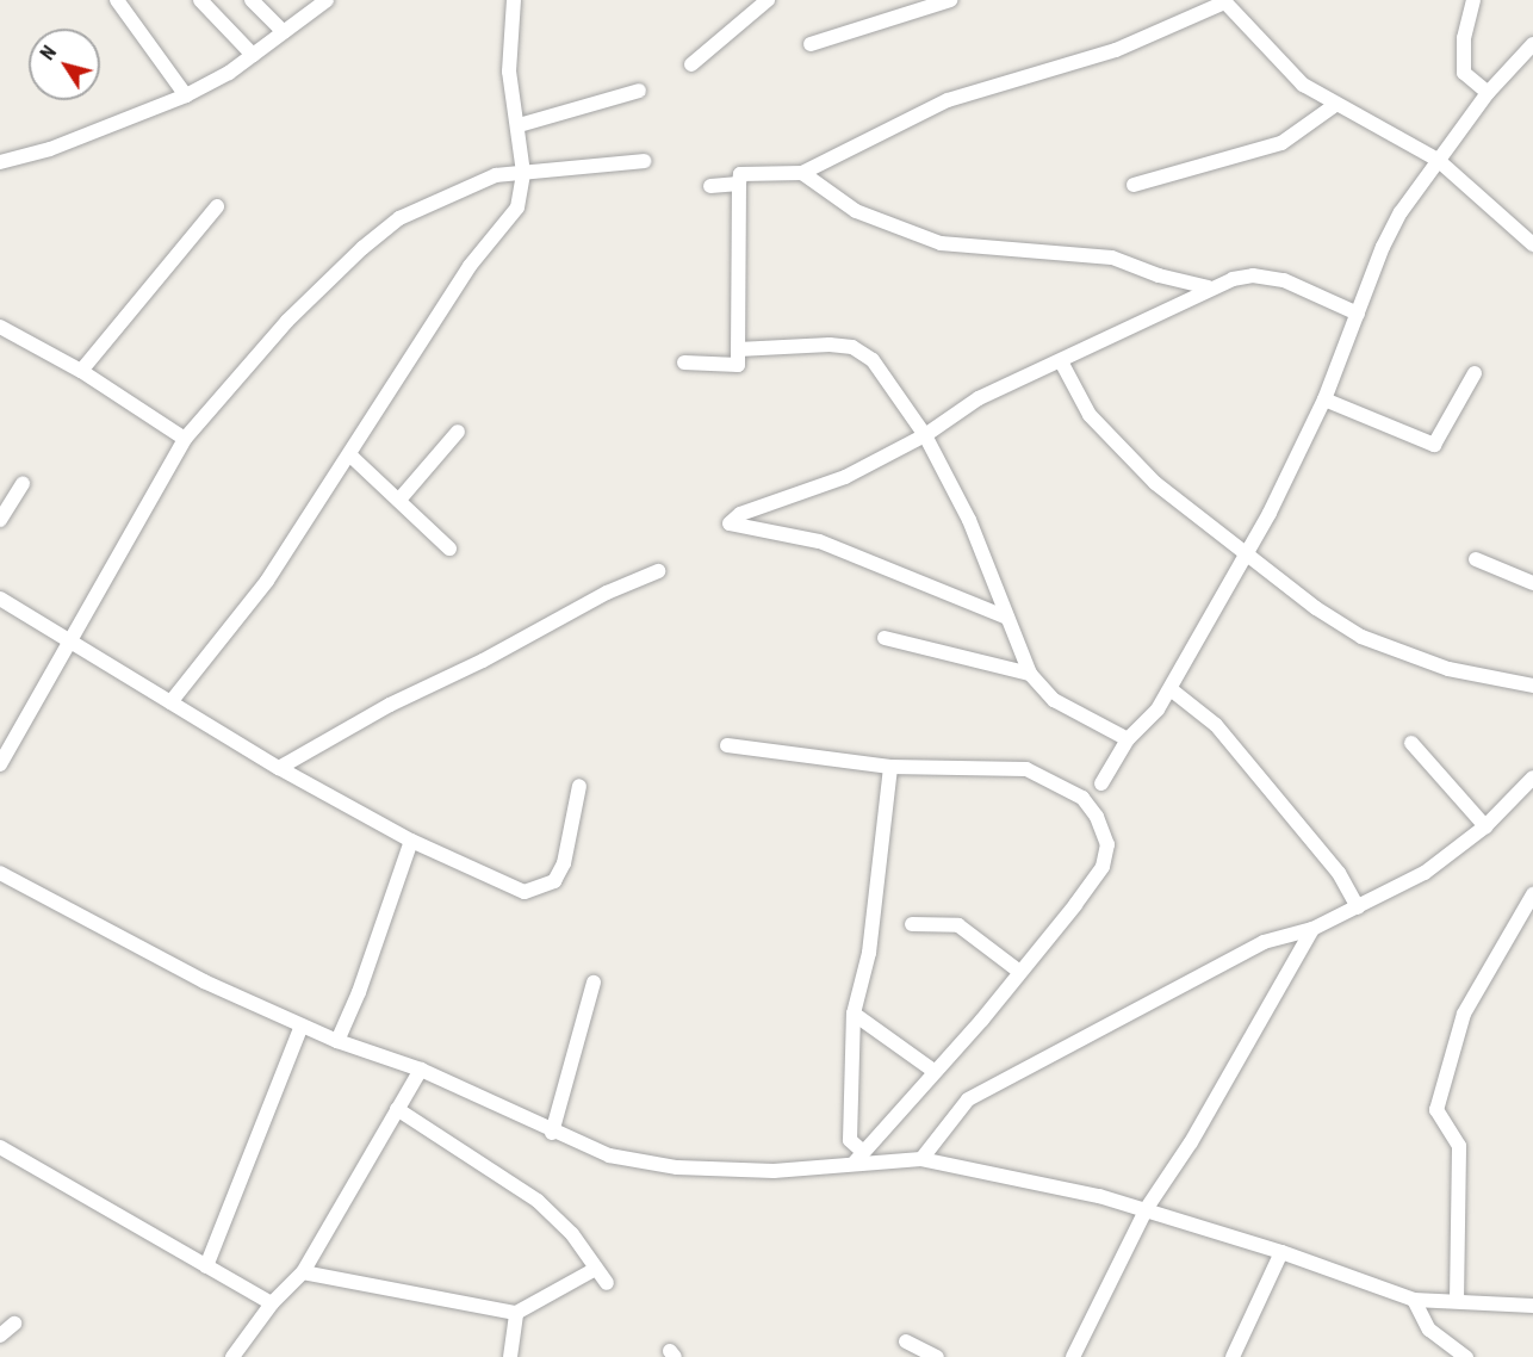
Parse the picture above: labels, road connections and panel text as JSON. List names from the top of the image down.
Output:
{
  "north": "top left"
}
